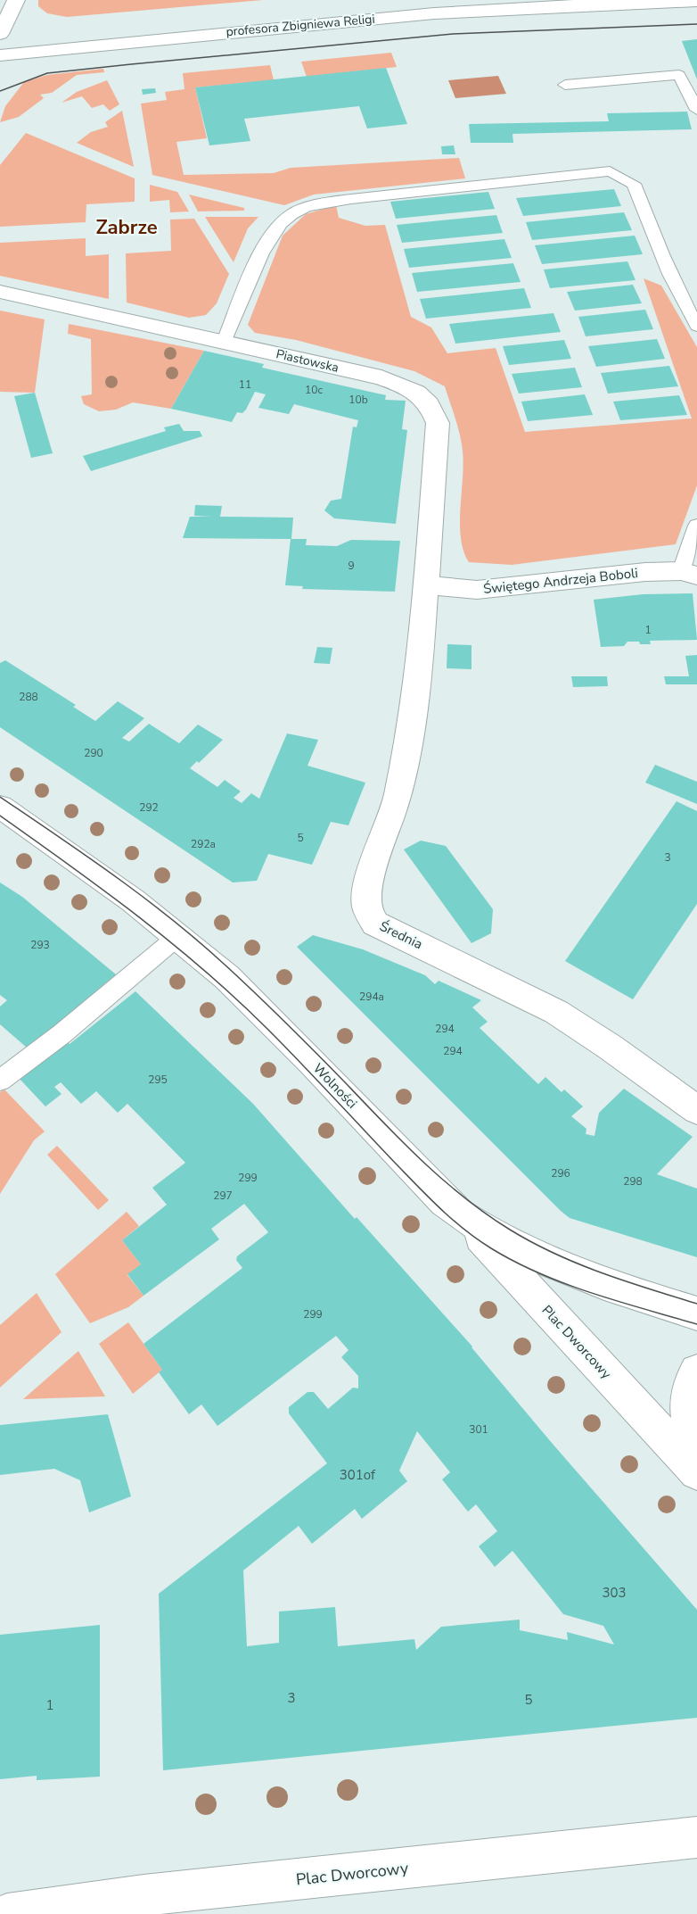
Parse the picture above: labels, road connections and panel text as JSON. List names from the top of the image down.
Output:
{
  "streets": {
    "street": [
      "profesora Zbigniewa Religi",
      "Piastowska",
      "Świętego Andrzeja Boboli",
      "Średnia",
      "Wolności",
      "Plac Dworcowy"
    ]
  },
  "crossings": [
    ["Piastowska", "Świętego Andrzeja Boboli"],
    ["Piastowska", "Średnia"],
    ["Świętego Andrzeja Boboli", "Średnia"],
    ["Wolności", "Plac Dworcowy"]
  ],
  "districts": ["Zabrze"],
  "house_numbers": [
    "11",
    "10c",
    "10b",
    "9",
    "1",
    "288",
    "290",
    "292",
    "5",
    "292a",
    "3",
    "293",
    "294a",
    "294",
    "294",
    "295",
    "296",
    "299",
    "298",
    "297",
    "299",
    "301",
    "301of",
    "303",
    "3",
    "5",
    "1"
  ]
}
